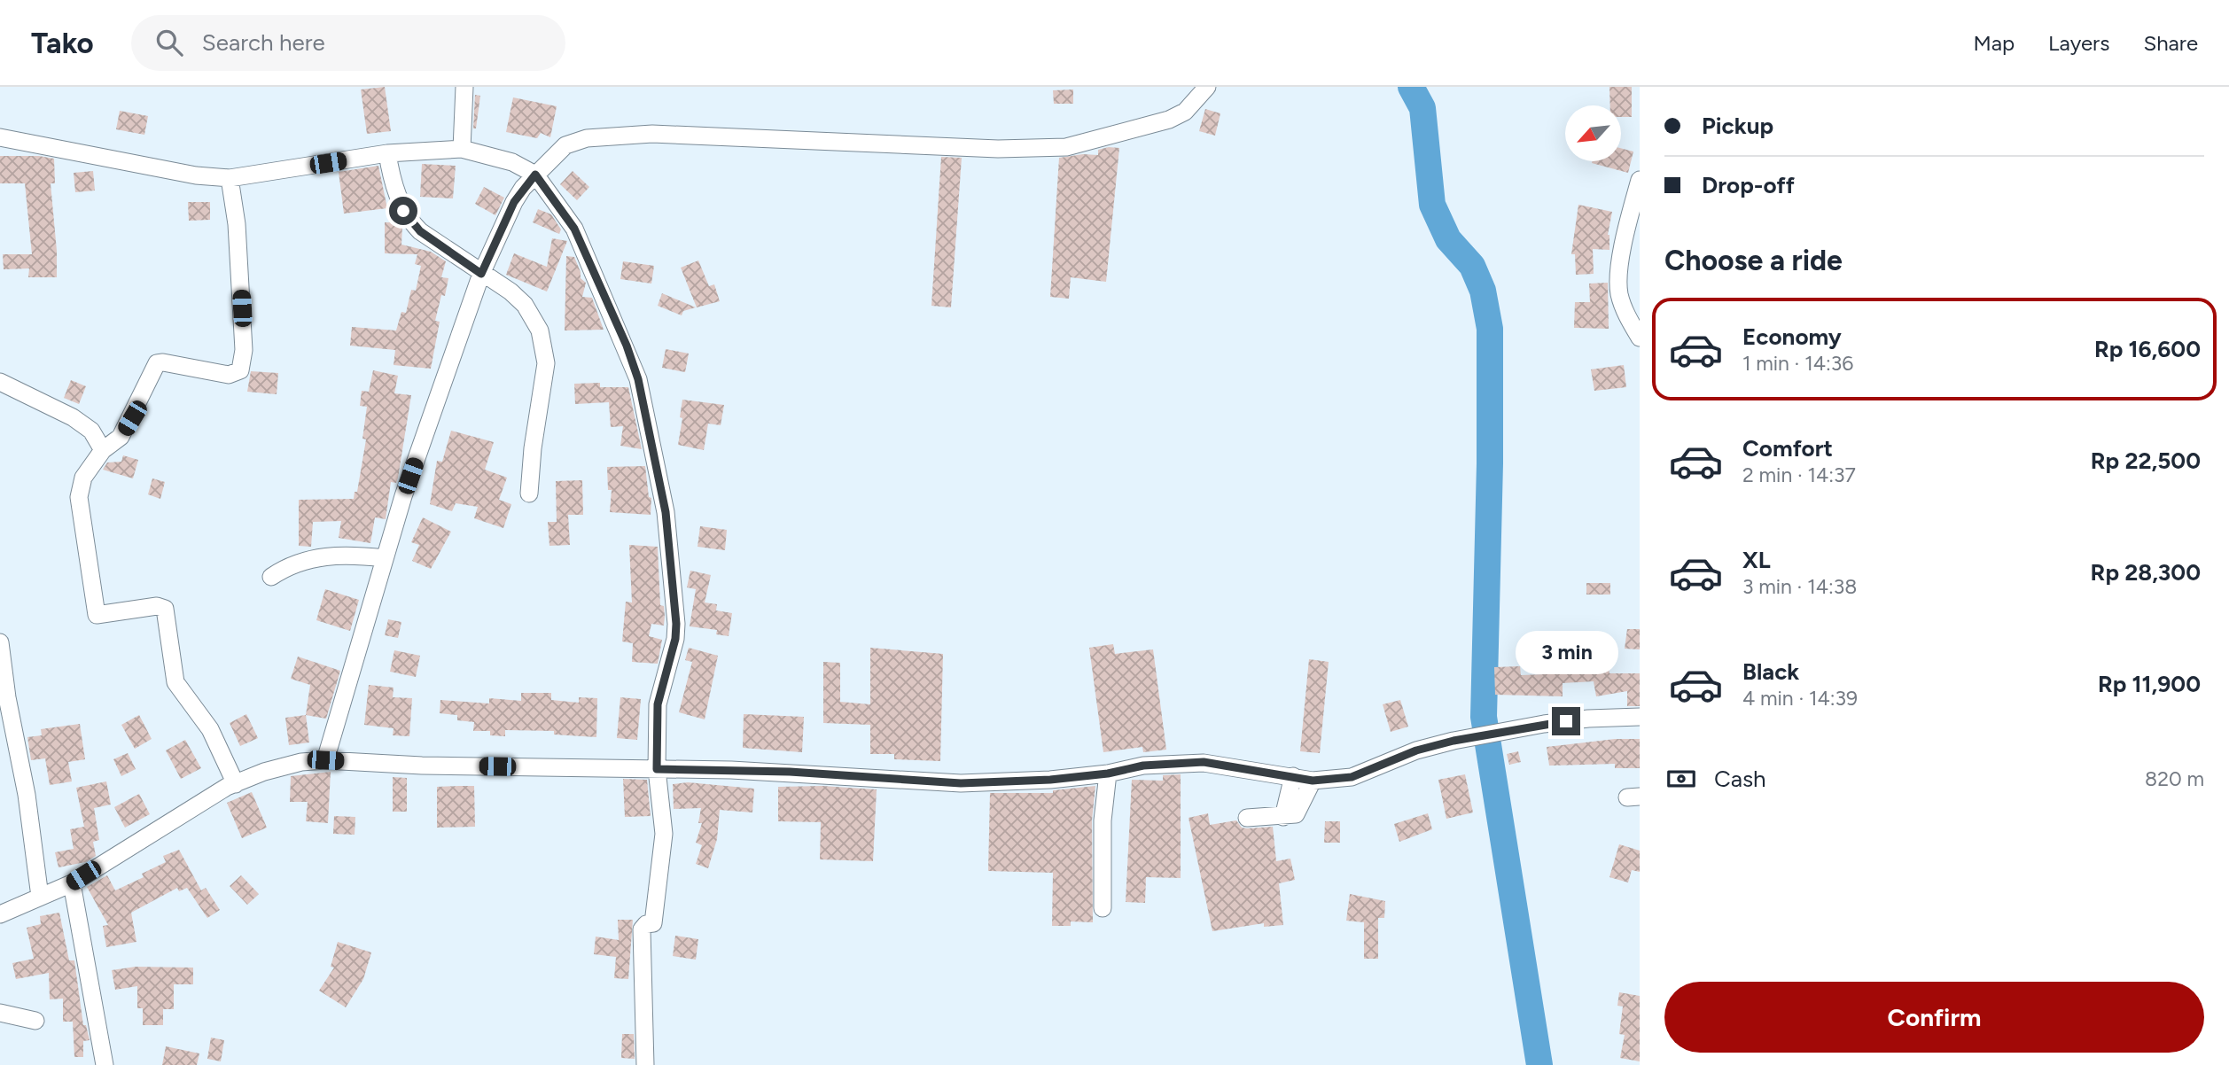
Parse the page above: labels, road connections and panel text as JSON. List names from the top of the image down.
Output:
{
  "north": "bottom left",
  "page": {
    "header": "Tako",
    "search": "Search here",
    "nav": ["Map", "Layers", "Share"],
    "banner": ["Pickup", "Drop-off"],
    "heading": "Choose a ride",
    "list": [
      {
        "name": "Economy",
        "note": "1 min · 14:36",
        "value": "Rp 16,600"
      },
      {
        "name": "Comfort",
        "note": "2 min · 14:37",
        "value": "Rp 22,500"
      },
      {
        "name": "XL",
        "note": "3 min · 14:38",
        "value": "Rp 28,300"
      },
      {
        "name": "Black",
        "note": "4 min · 14:39",
        "value": "Rp 11,900"
      }
    ],
    "bubble": "3 min",
    "pay": ["Cash", "820 m"],
    "buttons": "Confirm"
  }
}
